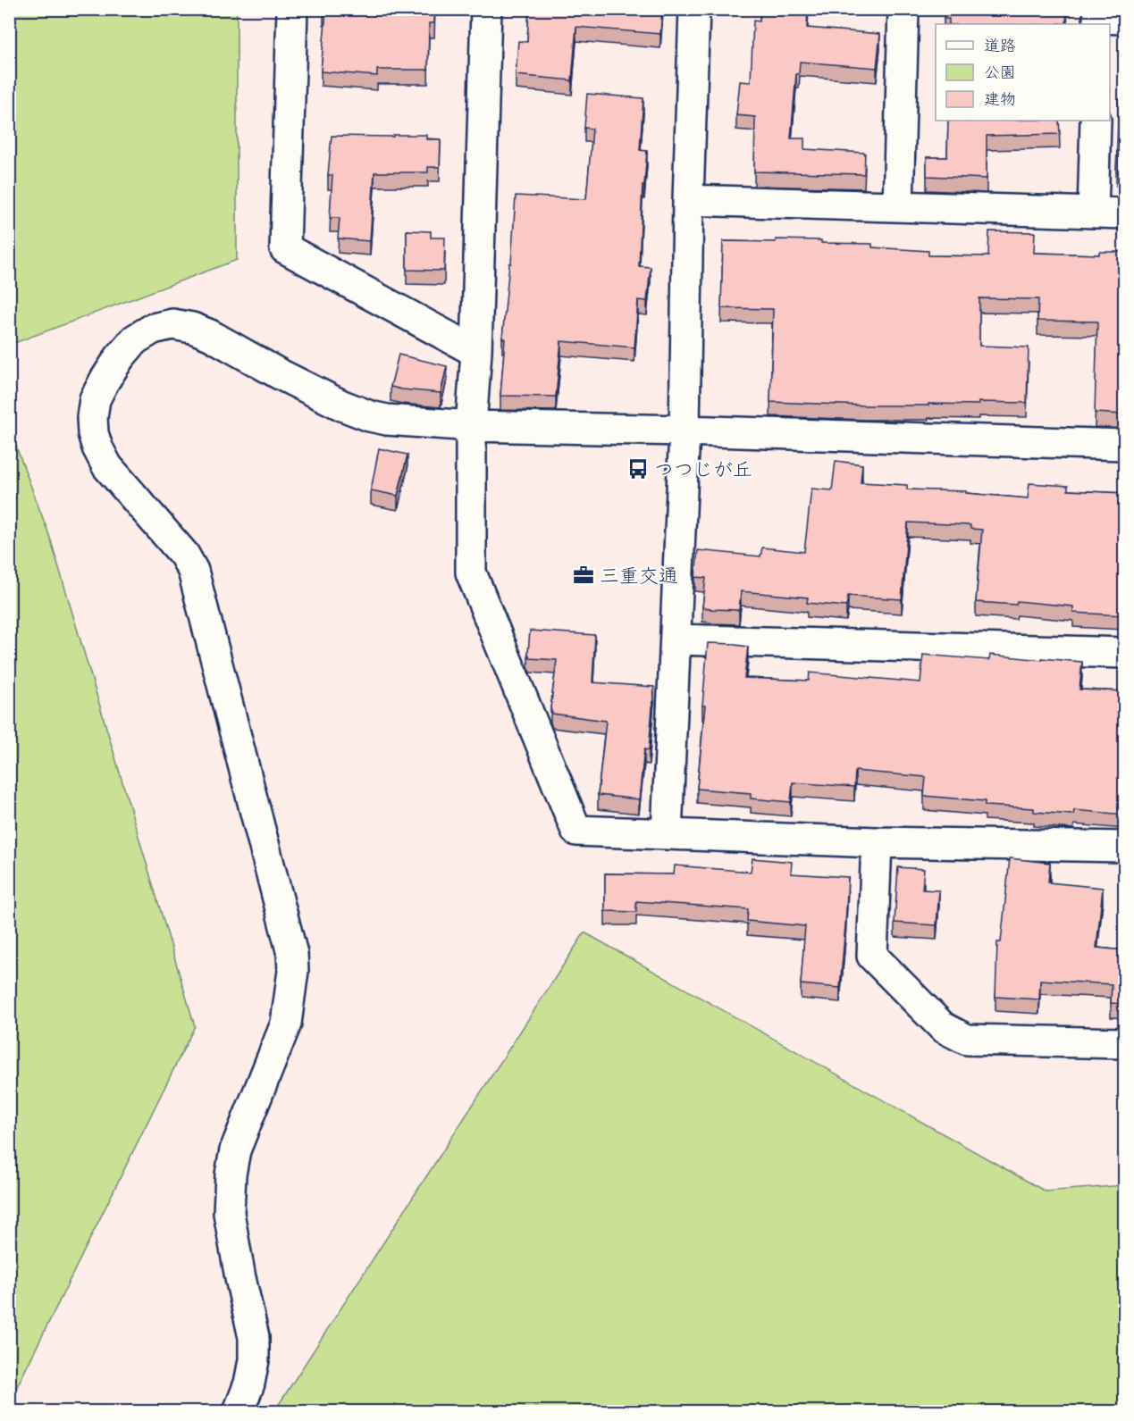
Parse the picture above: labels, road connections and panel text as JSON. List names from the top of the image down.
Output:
{
  "places": {
    "bus stop": ["つつじが丘"],
    "office": ["三重交通"]
  },
  "legend": ["道路", "公園", "建物"]
}
